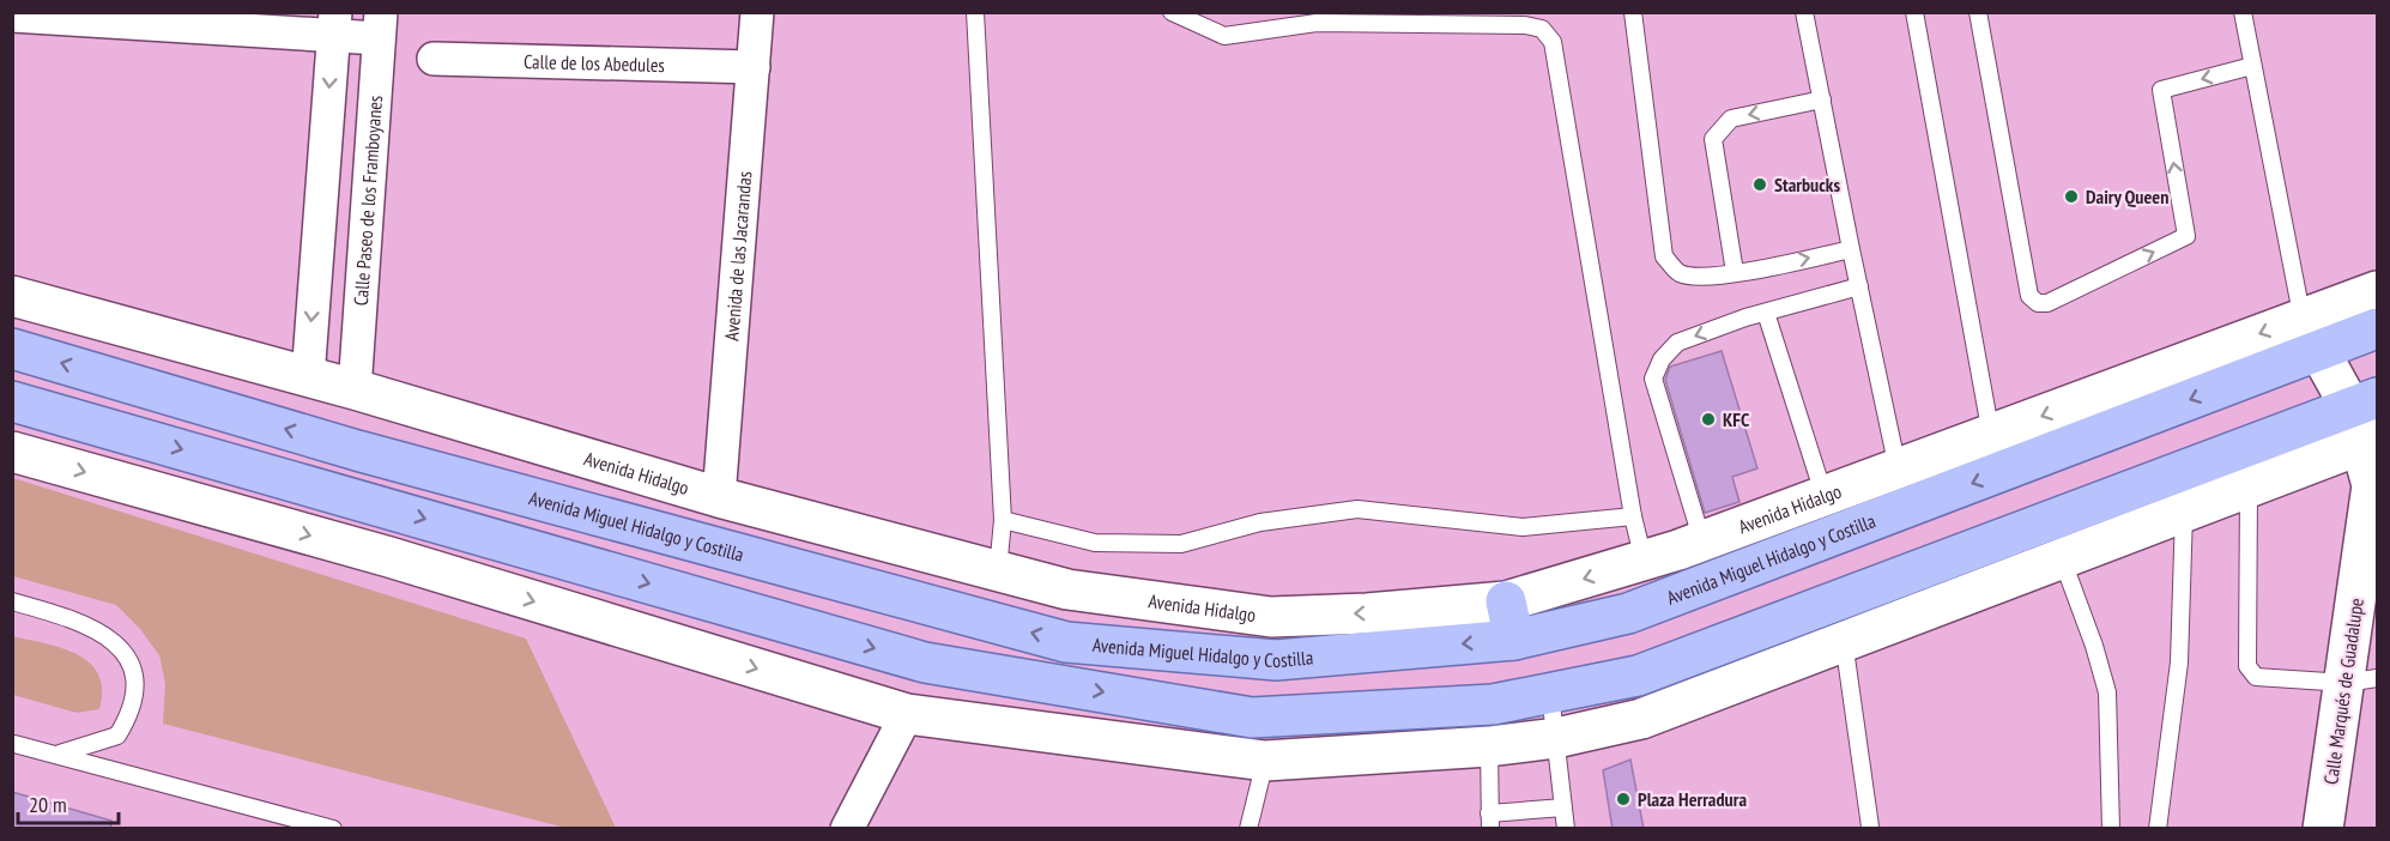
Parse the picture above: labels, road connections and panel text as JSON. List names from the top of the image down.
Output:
{
  "streets": {
    "main road": ["Avenida Miguel Hidalgo y Costilla"],
    "street": [
      "Calle de los Abedules",
      "Calle Paseo de los Framboyanes",
      "Avenida de las Jacarandas",
      "Avenida Hidalgo",
      "Calle Marqués de Guadalupe"
    ]
  },
  "crossings": [
    ["Calle de los Abedules", "Avenida de las Jacarandas"],
    ["Calle Paseo de los Framboyanes", "Avenida Hidalgo"],
    ["Avenida de las Jacarandas", "Avenida Hidalgo"],
    ["Avenida Hidalgo", "Avenida Miguel Hidalgo y Costilla"],
    ["Avenida Hidalgo", "Calle Marqués de Guadalupe"],
    ["Avenida Miguel Hidalgo y Costilla", "Calle Marqués de Guadalupe"]
  ],
  "places": [
    "Starbucks",
    "Dairy Queen",
    "KFC",
    "Plaza Herradura"
  ],
  "scale_bar": "20 m"
}
